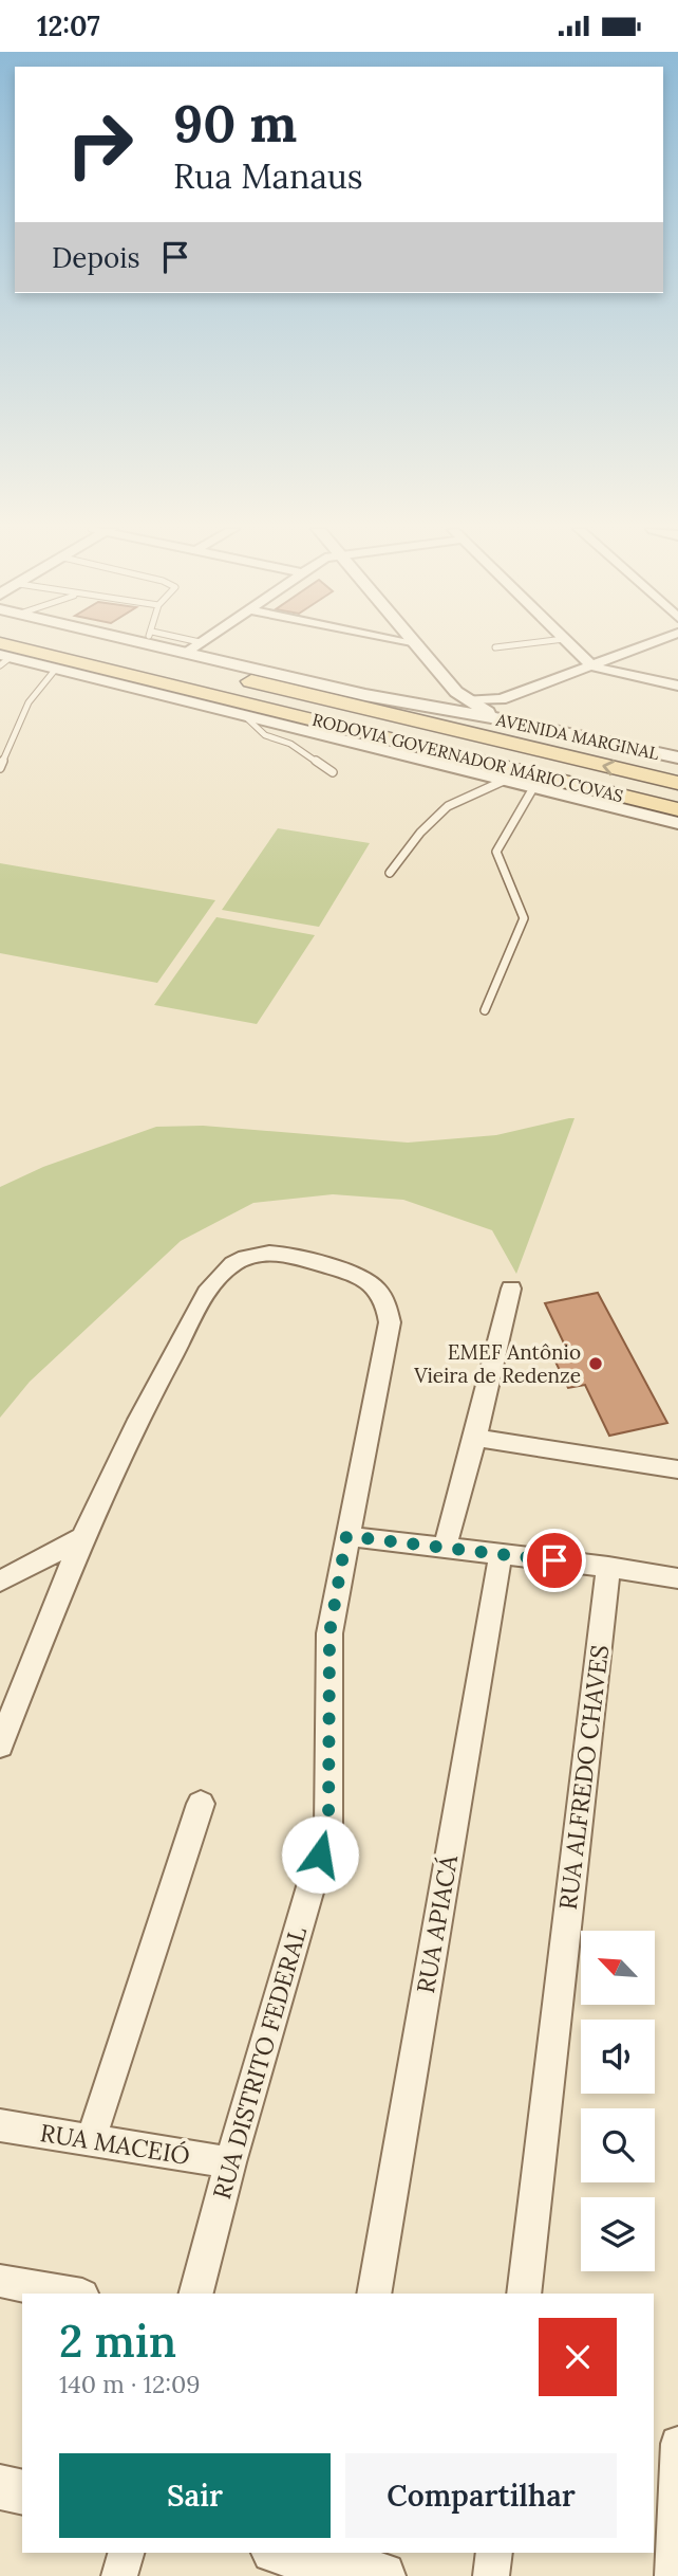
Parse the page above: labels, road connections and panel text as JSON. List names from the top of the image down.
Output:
{
  "streets": {
    "main road": ["RODOVIA GOVERNADOR MÁRIO COVAS"],
    "street": [
      "AVENIDA MARGINAL",
      "RUA ALFREDO CHAVES",
      "RUA APIACÁ",
      "RUA DISTRITO FEDERAL",
      "RUA MACEIÓ"
    ]
  },
  "crossings": [
    ["RUA DISTRITO FEDERAL", "RUA MACEIÓ"]
  ],
  "places": ["EMEF Antônio Vieira de Redenze"],
  "north": "top left",
  "page": {
    "status": "12:07",
    "turn": ["90 m", "Rua Manaus"],
    "then": "Depois",
    "heading": ["2 min", "140 m · 12:09"],
    "buttons": ["Sair", "Compartilhar"]
  }
}
